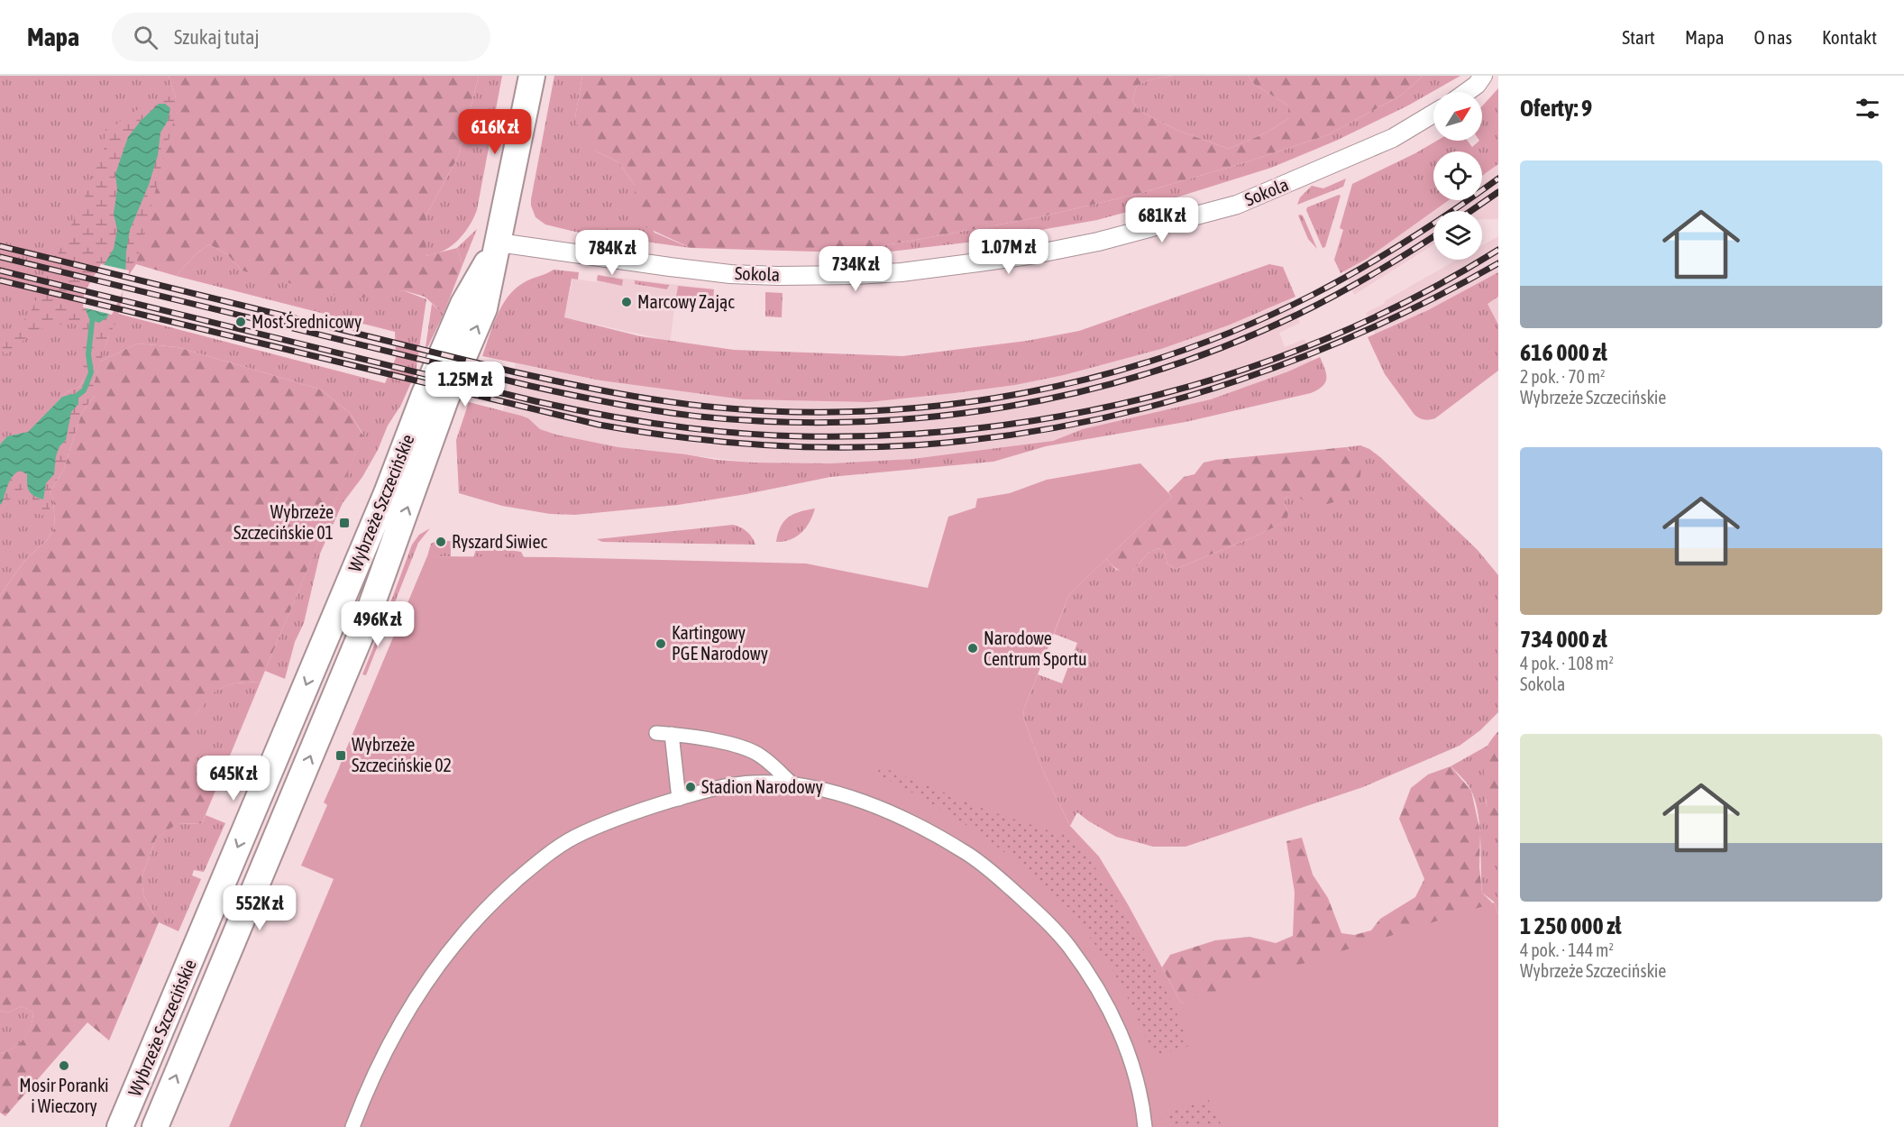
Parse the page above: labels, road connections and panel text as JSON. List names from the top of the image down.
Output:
{
  "streets": {
    "main road": ["Wybrzeże Szczecińskie"],
    "street": ["Sokola"]
  },
  "crossings": [
    ["Sokola", "Wybrzeże Szczecińskie"]
  ],
  "places": {
    "other": [
      "Marcowy Zając",
      "Most Średnicowy",
      "Ryszard Siwiec",
      "Kartingowy PGE Narodowy",
      "Narodowe Centrum Sportu",
      "Stadion Narodowy",
      "Mosir Poranki i Wieczory"
    ],
    "transit": ["Wybrzeże Szczecińskie 01", "Wybrzeże Szczecińskie 02"]
  },
  "north": "top right",
  "page": {
    "header": "Mapa",
    "search": "Szukaj tutaj",
    "nav": [
      "Start",
      "Mapa",
      "O nas",
      "Kontakt"
    ],
    "heading": "Oferty: 9",
    "price": [
      "616K zł",
      "681K zł",
      "1.07M zł",
      "784K zł",
      "734K zł",
      "1.25M zł",
      "496K zł",
      "645K zł",
      "552K zł"
    ],
    "list": [
      {
        "name": "616 000 zł",
        "note": "2 pok. · 70 m² · Wybrzeże Szczecińskie"
      },
      {
        "name": "734 000 zł",
        "note": "4 pok. · 108 m² · Sokola"
      },
      {
        "name": "1 250 000 zł",
        "note": "4 pok. · 144 m² · Wybrzeże Szczecińskie"
      }
    ]
  }
}
